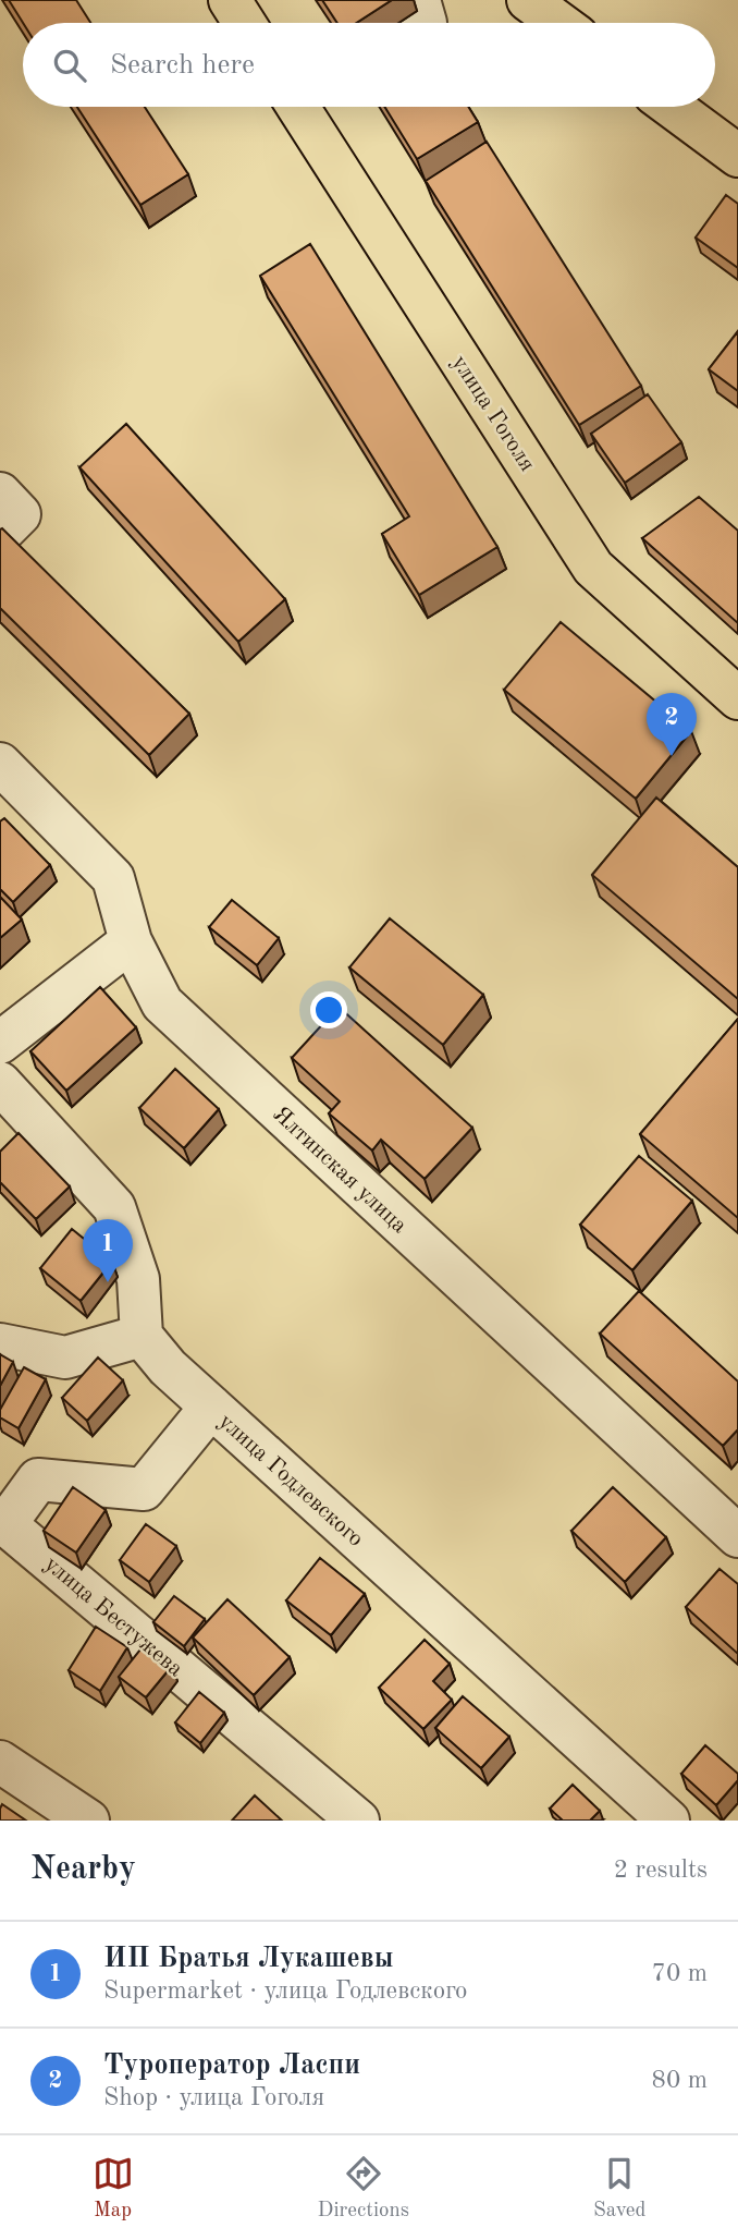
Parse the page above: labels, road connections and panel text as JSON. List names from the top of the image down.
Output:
{
  "streets": {
    "main road": ["улица Гоголя"],
    "street": ["Ялтинская улица", "улица Годлевского", "улица Бестужева"]
  },
  "crossings": [
    ["улица Годлевского", "улица Бестужева"]
  ],
  "page": {
    "search": "Search here",
    "pins": ["2", "1"],
    "heading": ["Nearby", "2 results"],
    "list": [
      {
        "mark": "1",
        "name": "ИП Братья Лукашевы",
        "note": "Supermarket · улица Годлевского",
        "value": "70 m"
      },
      {
        "mark": "2",
        "name": "Туроператор Ласпи",
        "note": "Shop · улица Гоголя",
        "value": "80 m"
      }
    ],
    "nav": ["Map", "Directions", "Saved"]
  }
}
